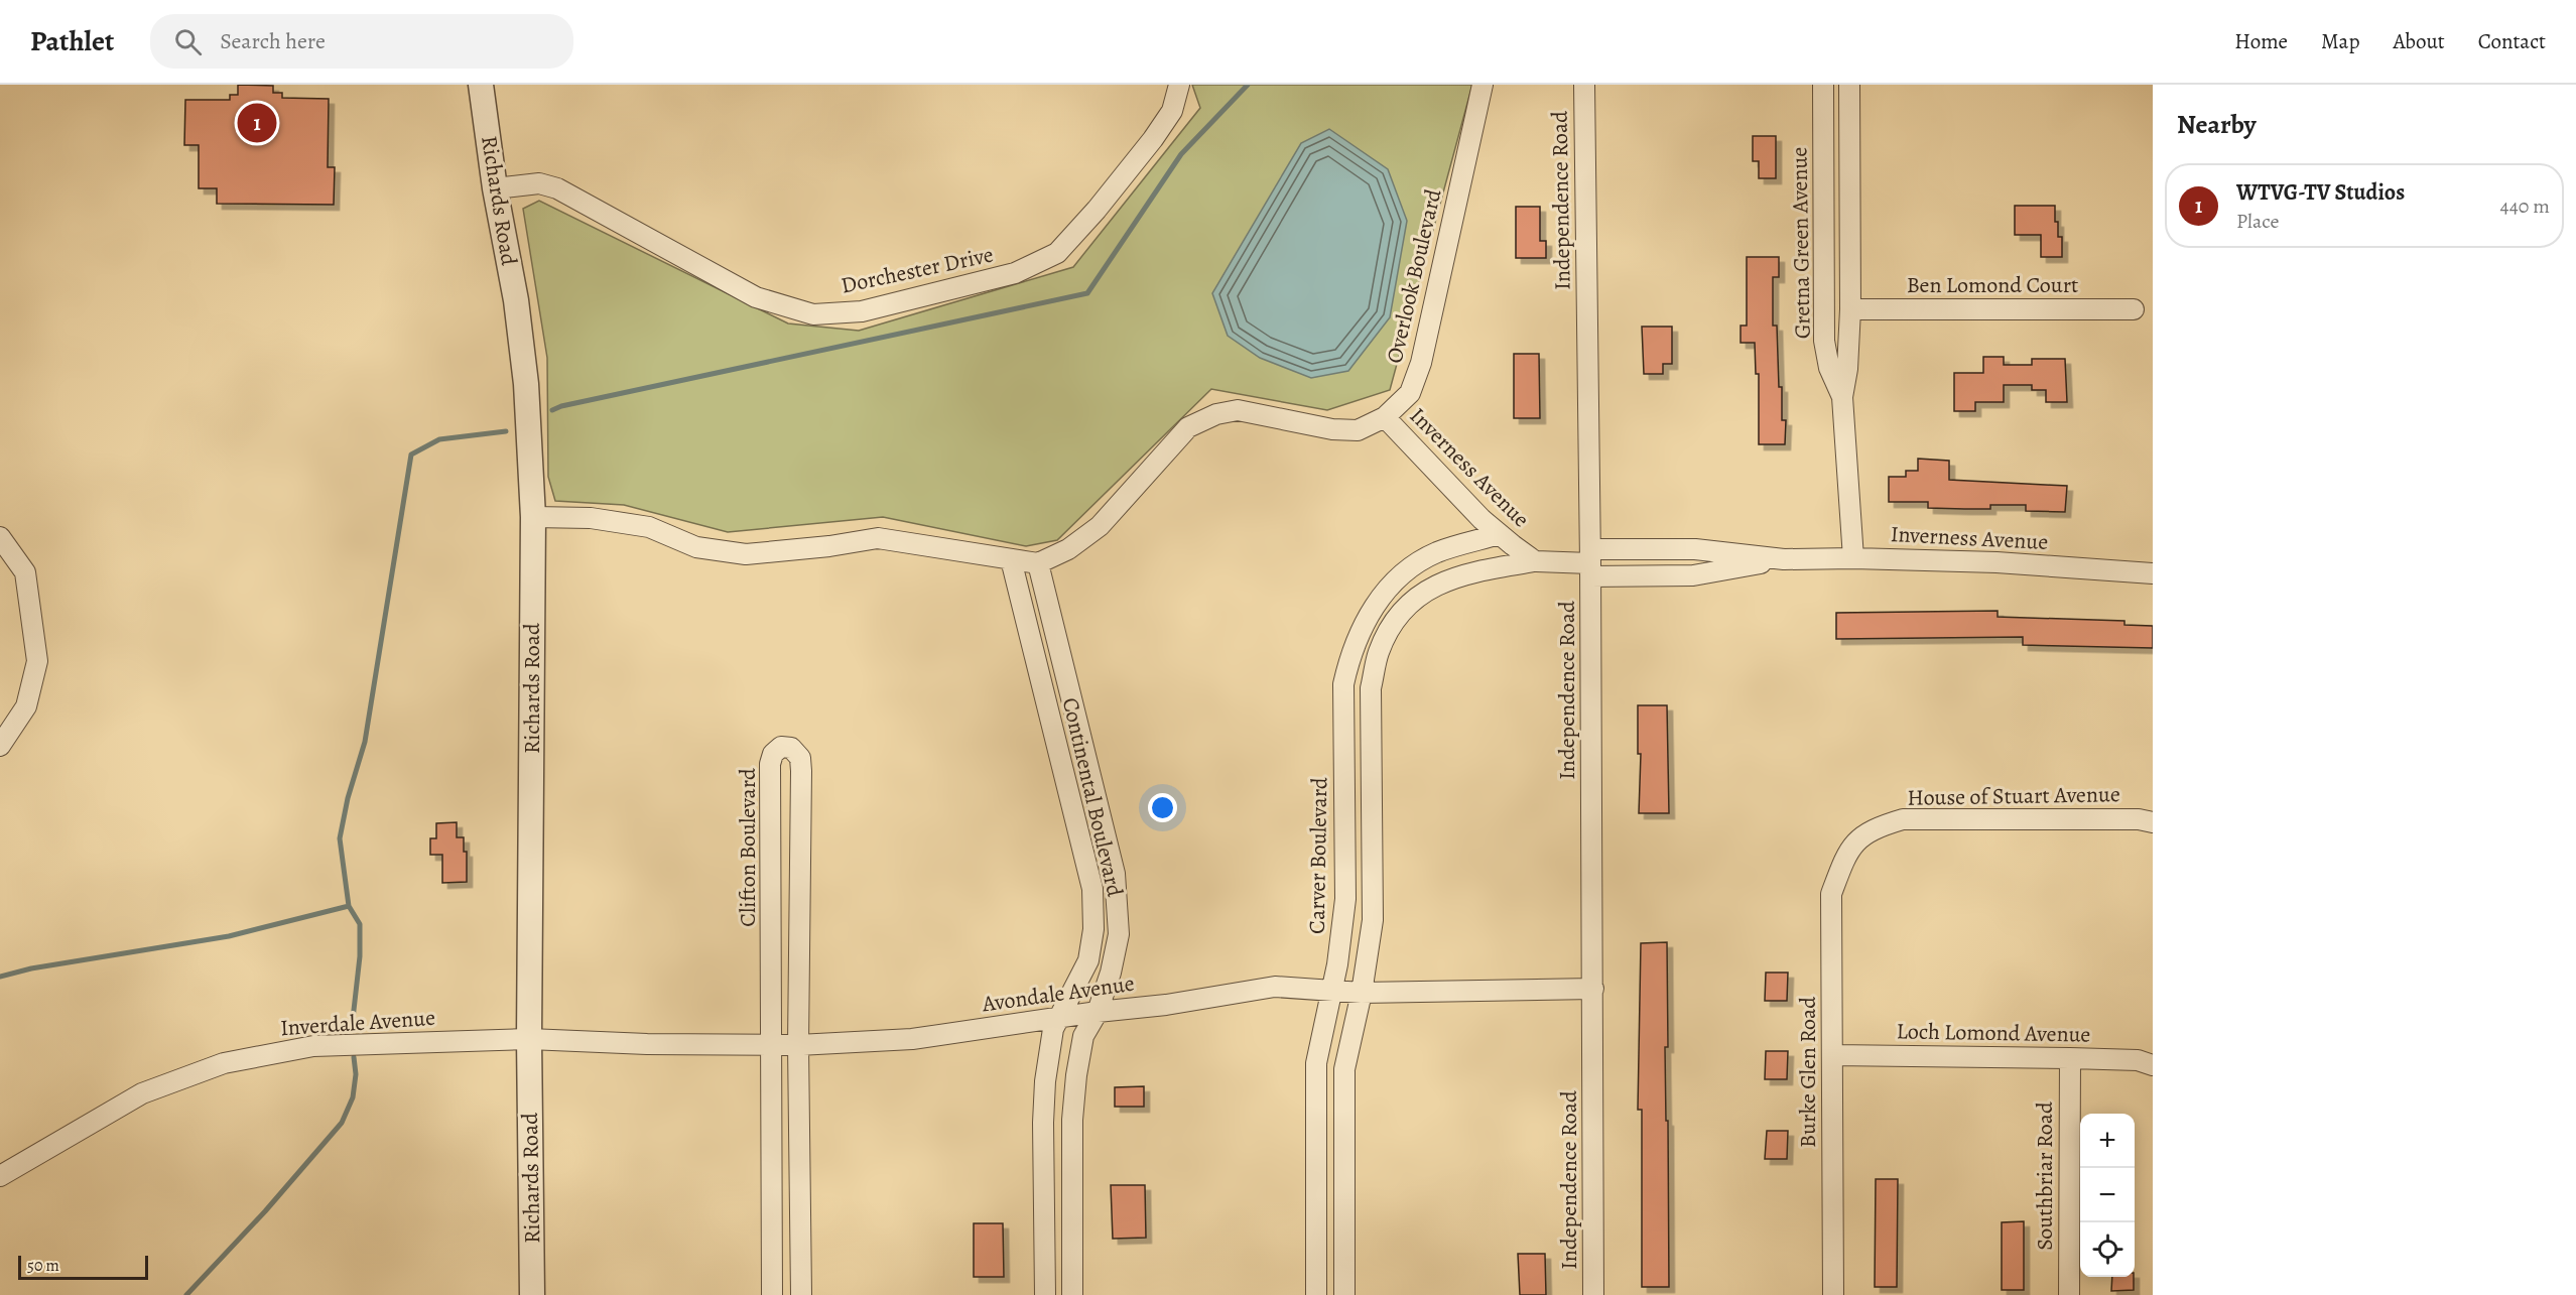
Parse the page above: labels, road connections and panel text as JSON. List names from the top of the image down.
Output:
{
  "streets": {
    "street": [
      "Richards Road",
      "Independence Road",
      "Gretna Green Avenue",
      "Dorchester Drive",
      "Overlook Boulevard",
      "Ben Lomond Court",
      "Inverness Avenue",
      "House of Stuart Avenue",
      "Continental Boulevard",
      "Clifton Boulevard",
      "Carver Boulevard",
      "Avondale Avenue",
      "Inverdale Avenue",
      "Loch Lomond Avenue",
      "Burke Glen Road",
      "Southbriar Road"
    ]
  },
  "crossings": [
    ["Richards Road", "Dorchester Drive"],
    ["Richards Road", "Avondale Avenue"],
    ["Richards Road", "Inverdale Avenue"],
    ["Independence Road", "Inverness Avenue"],
    ["Independence Road", "Avondale Avenue"],
    ["Gretna Green Avenue", "Ben Lomond Court"],
    ["Gretna Green Avenue", "Inverness Avenue"],
    ["Overlook Boulevard", "Inverness Avenue"],
    ["Overlook Boulevard", "Continental Boulevard"],
    ["Inverness Avenue", "Carver Boulevard"],
    ["House of Stuart Avenue", "Burke Glen Road"],
    ["Continental Boulevard", "Avondale Avenue"],
    ["Clifton Boulevard", "Avondale Avenue"],
    ["Carver Boulevard", "Avondale Avenue"],
    ["Avondale Avenue", "Inverdale Avenue"],
    ["Loch Lomond Avenue", "Burke Glen Road"],
    ["Loch Lomond Avenue", "Southbriar Road"]
  ],
  "scale_bar": "50 m",
  "page": {
    "header": "Pathlet",
    "search": "Search here",
    "nav": [
      "Home",
      "Map",
      "About",
      "Contact"
    ],
    "heading": "Nearby",
    "pins": "1",
    "list": [
      {
        "mark": "1",
        "name": "WTVG-TV Studios",
        "note": "Place",
        "value": "440 m"
      }
    ],
    "map_buttons": ["+", "−"],
    "scale": "50 m"
  }
}
